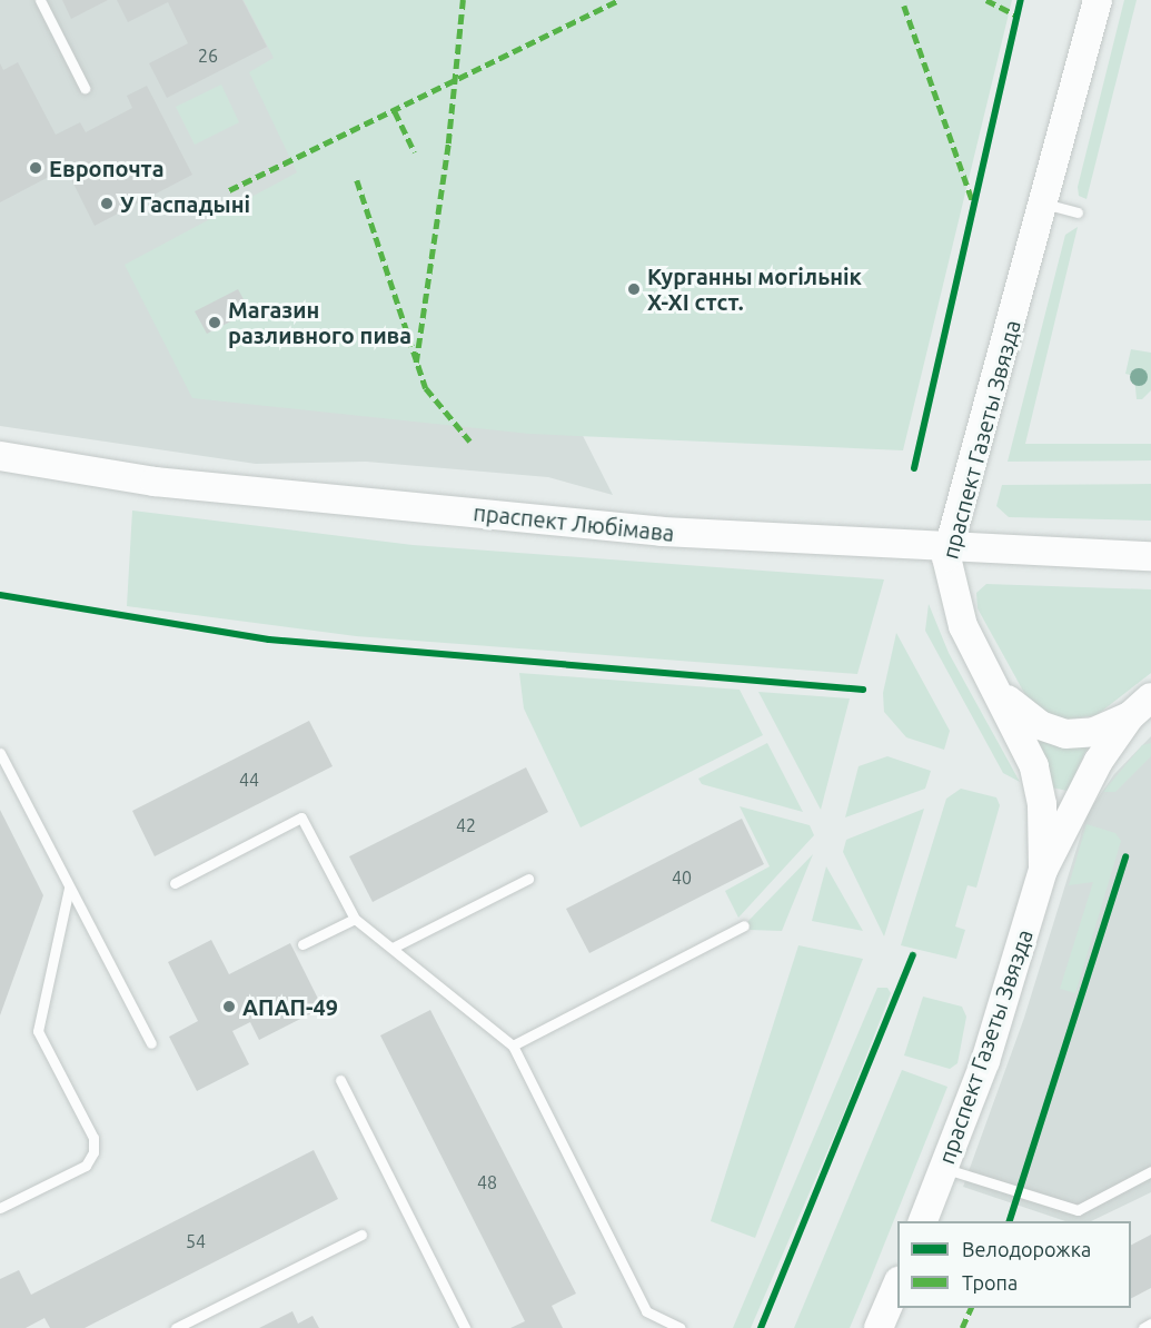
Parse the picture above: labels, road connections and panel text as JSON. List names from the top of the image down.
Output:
{
  "streets": {
    "main road": ["праспект Газеты Звязда", "праспект Любімава"]
  },
  "crossings": [
    ["праспект Газеты Звязда", "праспект Любімава"]
  ],
  "places": [
    "Европочта",
    "У Гаспадынi",
    "Курганны могільнік Х-ХI стст.",
    "Магазин разливного пива",
    "АПАП-49"
  ],
  "house_numbers": [
    "26",
    "44",
    "42",
    "40",
    "48",
    "54"
  ],
  "legend": ["Велодорожка", "Тропа"]
}
